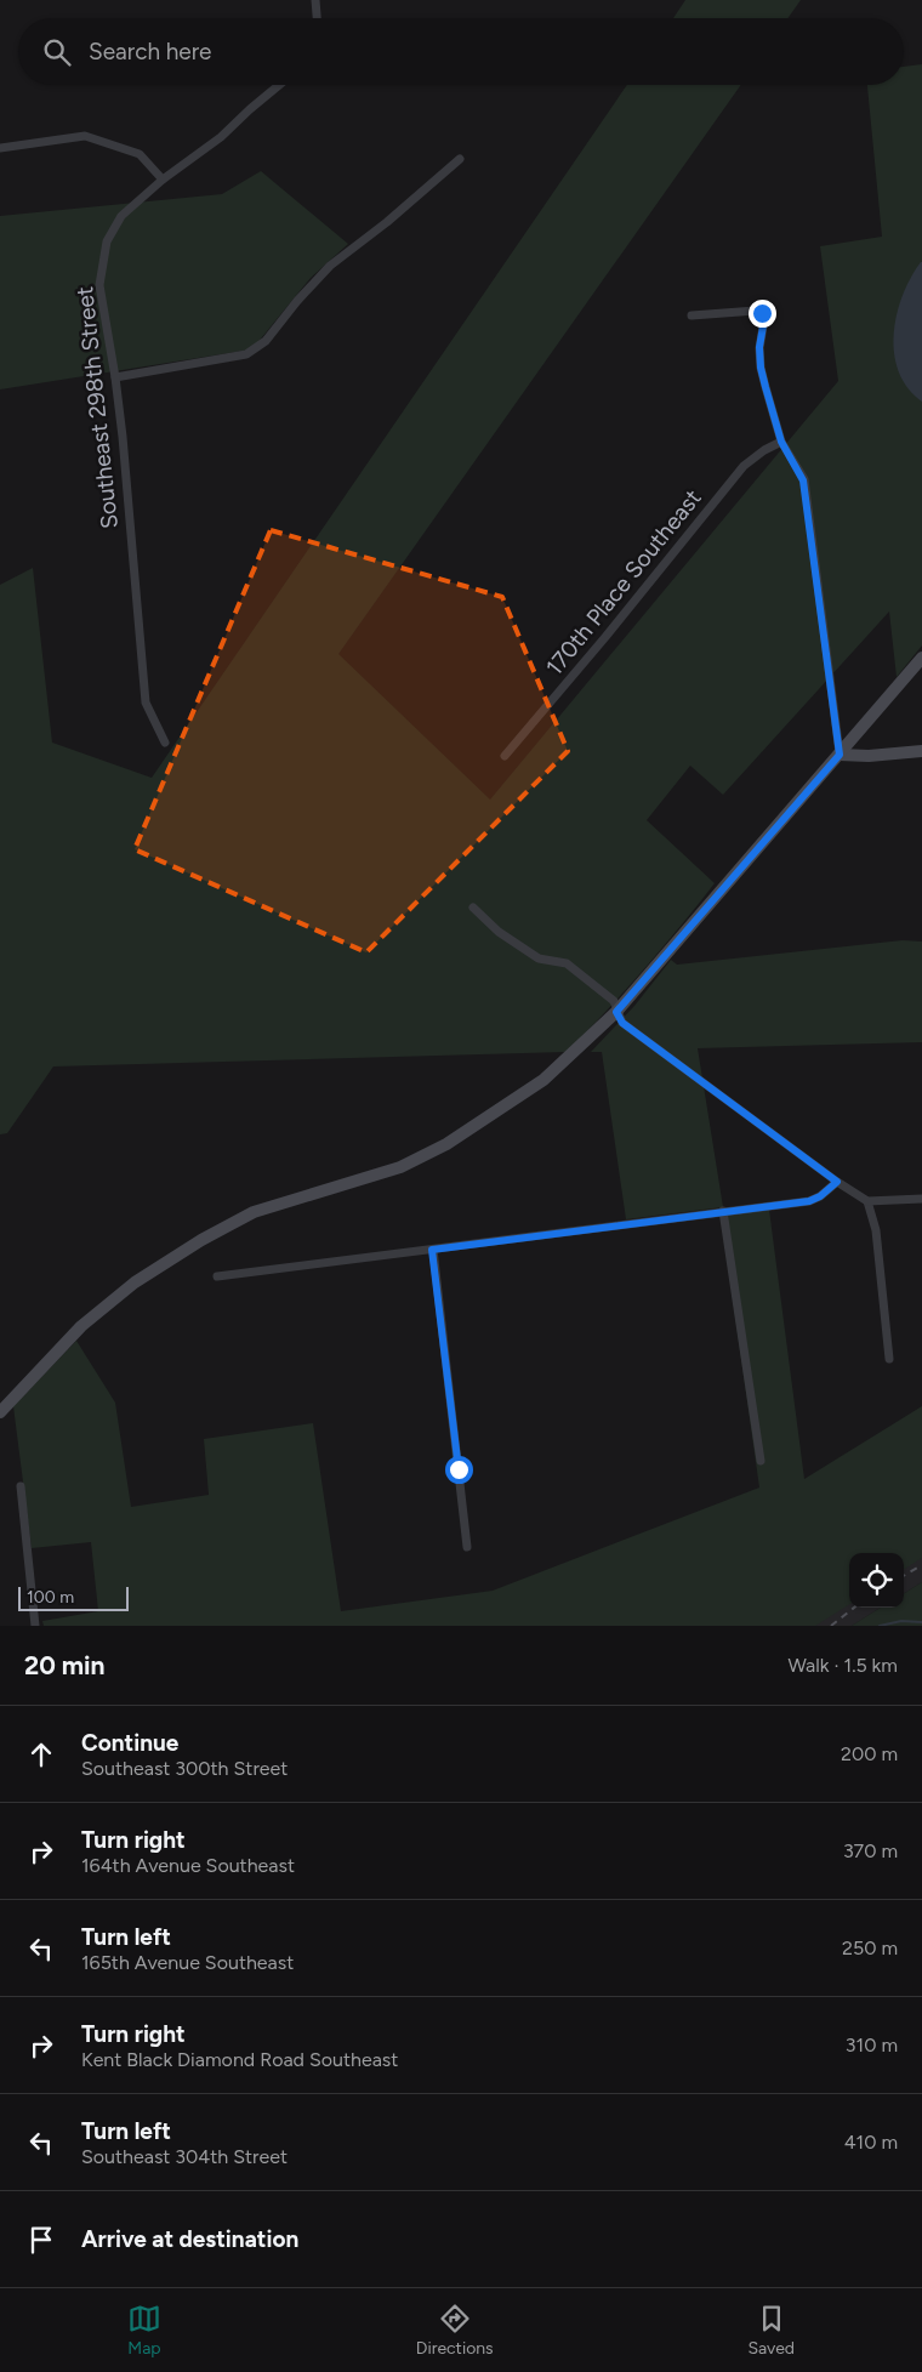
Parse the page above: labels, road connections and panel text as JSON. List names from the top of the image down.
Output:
{
  "streets": {
    "street": ["Southeast 298th Street", "170th Place Southeast"]
  },
  "scale_bar": "100 m",
  "page": {
    "search": "Search here",
    "scale": "100 m",
    "heading": ["20 min", "Walk · 1.5 km"],
    "list": [
      ["Continue", "Southeast 300th Street", "200 m"],
      ["Turn right", "164th Avenue Southeast", "370 m"],
      ["Turn left", "165th Avenue Southeast", "250 m"],
      ["Turn right", "Kent Black Diamond Road Southeast", "310 m"],
      ["Turn left", "Southeast 304th Street", "410 m"],
      "Arrive at destination"
    ],
    "nav": ["Map", "Directions", "Saved"]
  }
}
